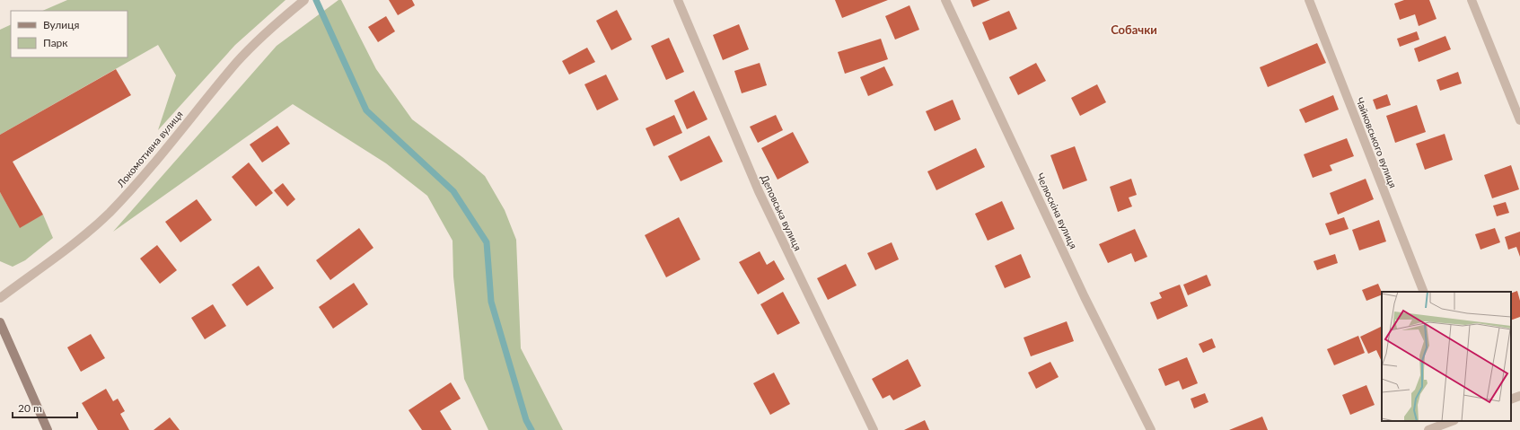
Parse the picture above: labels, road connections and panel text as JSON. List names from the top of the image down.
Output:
{
  "streets": {
    "street": [
      "Чайковського вулиця",
      "Локомотивна вулиця",
      "Челюскіна вулиця",
      "Деповська вулиця"
    ]
  },
  "districts": ["Собачки"],
  "legend": ["Вулиця", "Парк"],
  "scale_bar": "20 m"
}
